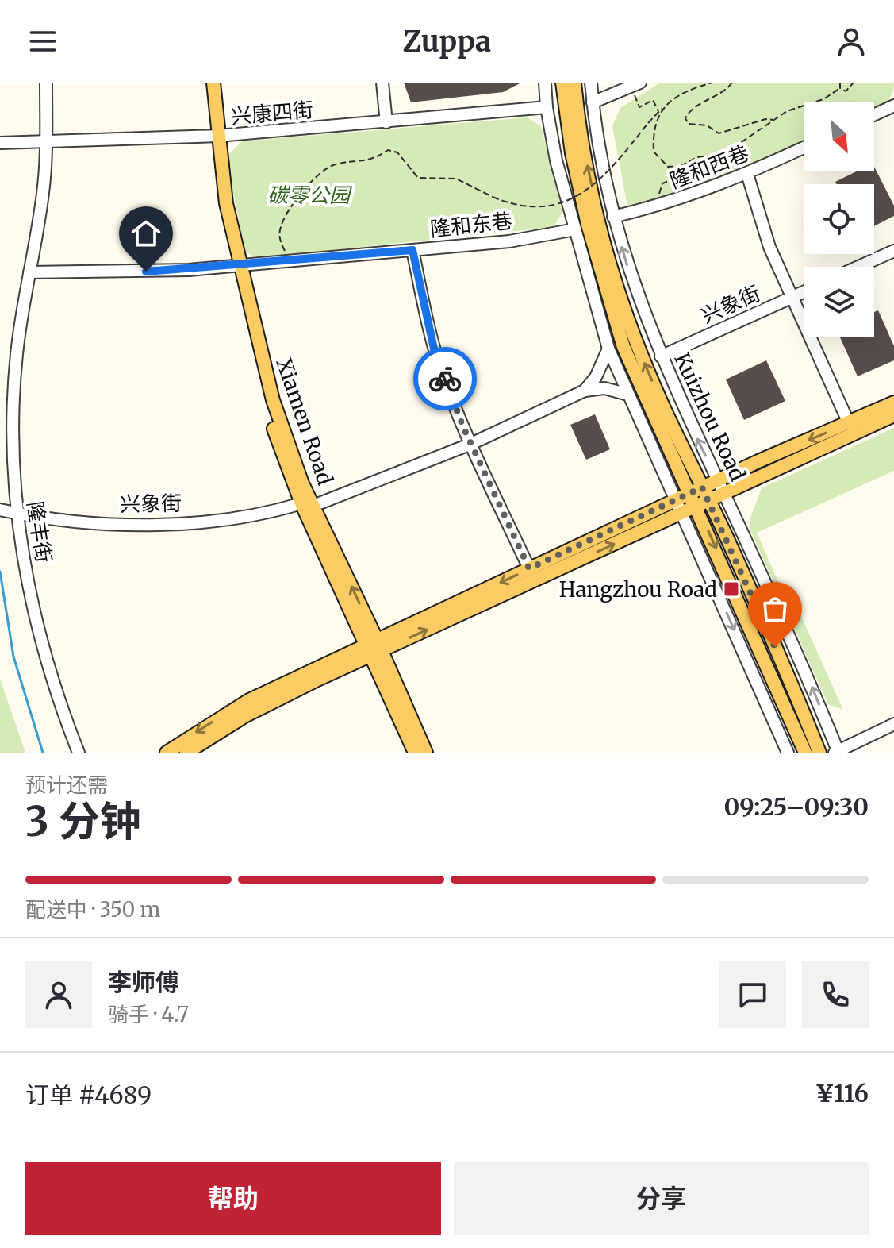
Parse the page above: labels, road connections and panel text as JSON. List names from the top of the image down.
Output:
{
  "streets": {
    "main road": ["Kuizhou Road", "Xiamen Road"],
    "street": [
      "兴康四街",
      "隆和西巷",
      "隆和东巷",
      "兴象街",
      "隆丰街"
    ]
  },
  "crossings": [
    ["兴康四街", "Xiamen Road"],
    ["兴康四街", "隆丰街"],
    ["隆和西巷", "Kuizhou Road"],
    ["隆和东巷", "Xiamen Road"],
    ["隆和东巷", "隆丰街"],
    ["兴象街", "Kuizhou Road"],
    ["兴象街", "Xiamen Road"],
    ["兴象街", "隆丰街"]
  ],
  "parks": ["碳零公园"],
  "places": {
    "transit": ["Hangzhou Road"]
  },
  "north": "bottom right",
  "page": {
    "header": "Zuppa",
    "heading": ["3 分钟", "预计还需", "09:25–09:30"],
    "panel": [
      "李师傅",
      "骑手 · 4.7",
      "订单 #4689",
      "¥116"
    ],
    "bar": "配送中 · 350 m",
    "buttons": ["帮助", "分享"]
  }
}
